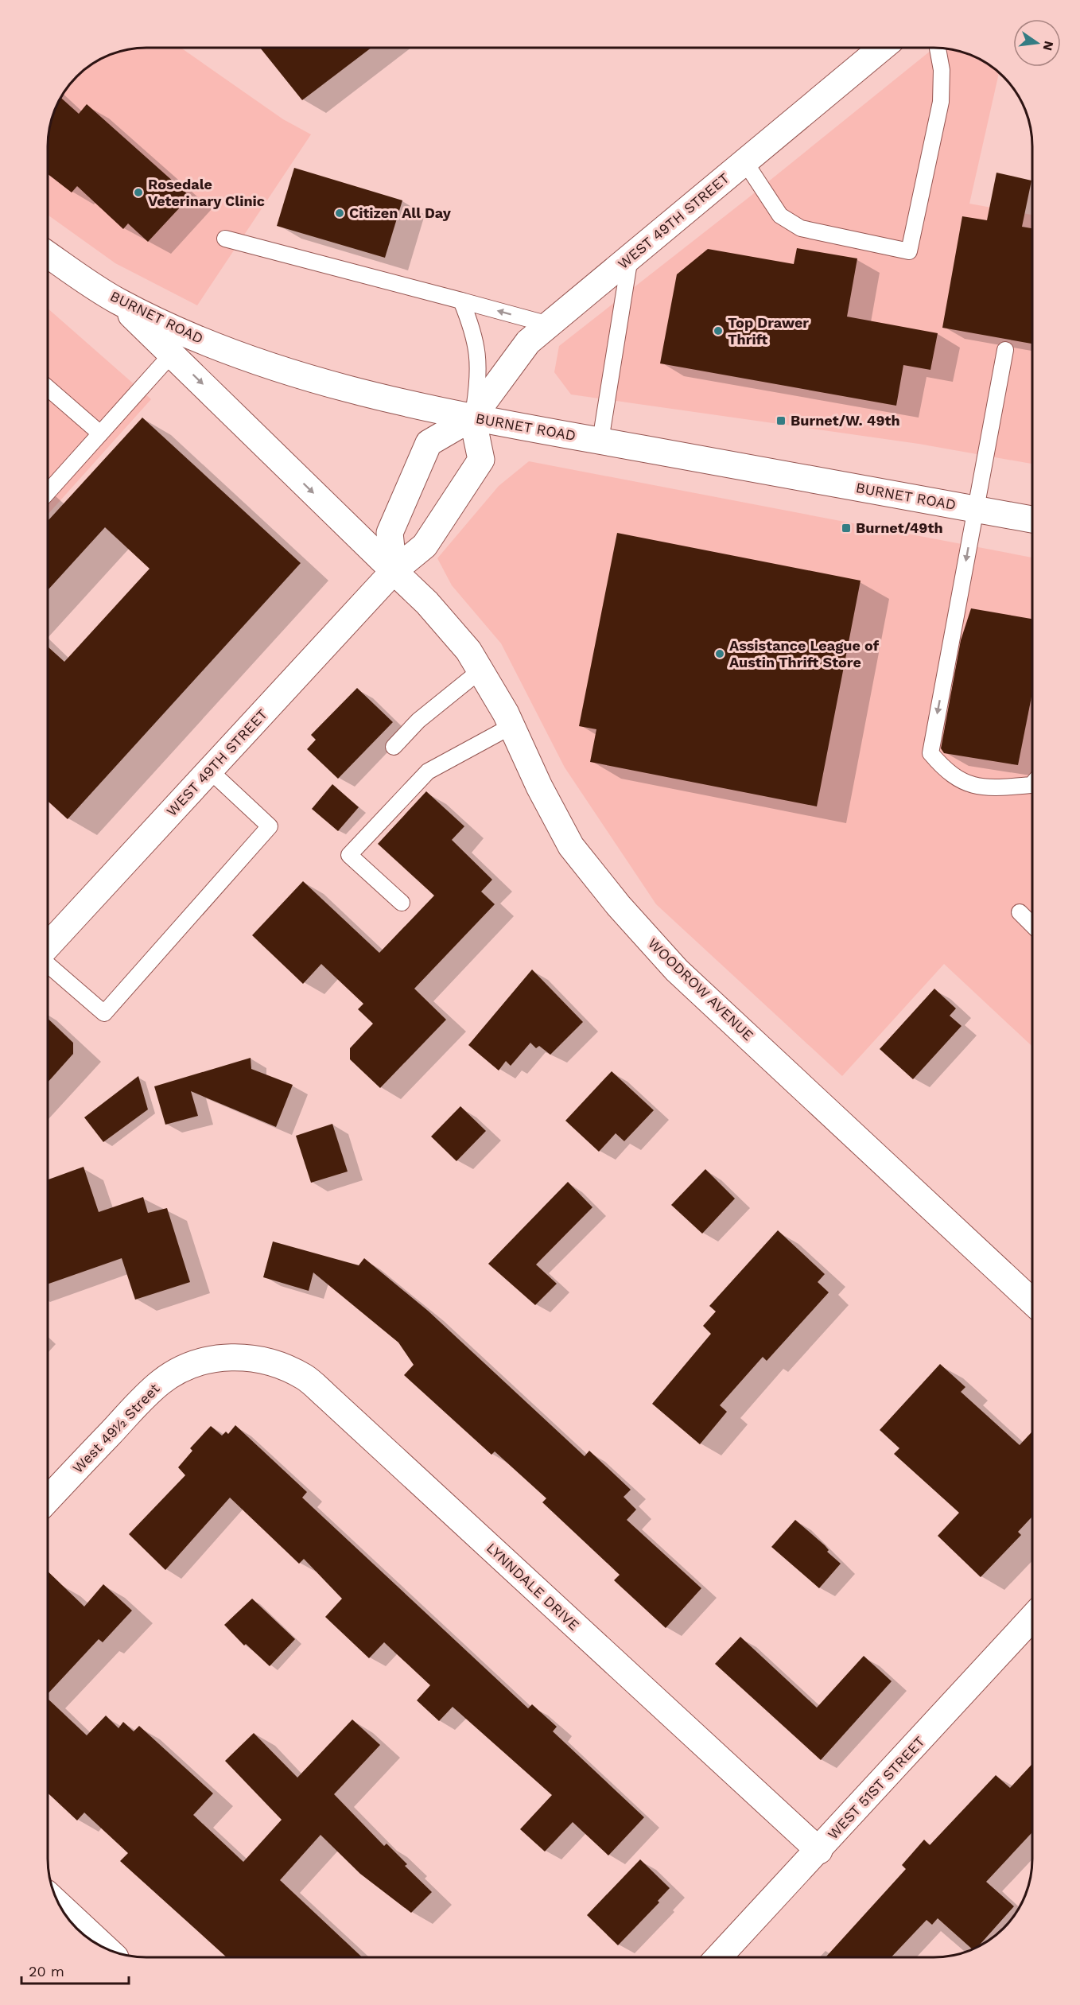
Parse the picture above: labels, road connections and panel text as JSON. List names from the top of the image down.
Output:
{
  "streets": {
    "street": [
      "WEST 49TH STREET",
      "BURNET ROAD",
      "WOODROW AVENUE",
      "West 49½ Street",
      "LYNNDALE DRIVE",
      "WEST 51ST STREET"
    ]
  },
  "crossings": [
    ["WEST 49TH STREET", "BURNET ROAD"],
    ["WEST 49TH STREET", "WOODROW AVENUE"],
    ["BURNET ROAD", "WOODROW AVENUE"],
    ["West 49½ Street", "LYNNDALE DRIVE"],
    ["LYNNDALE DRIVE", "WEST 51ST STREET"]
  ],
  "places": {
    "other": [
      "Rosedale Veterinary Clinic",
      "Citizen All Day",
      "Top Drawer Thrift",
      "Assistance League of Austin Thrift Store"
    ],
    "transit": ["Burnet/W. 49th", "Burnet/49th"]
  },
  "scale_bar": "20 m",
  "north": "right"
}
